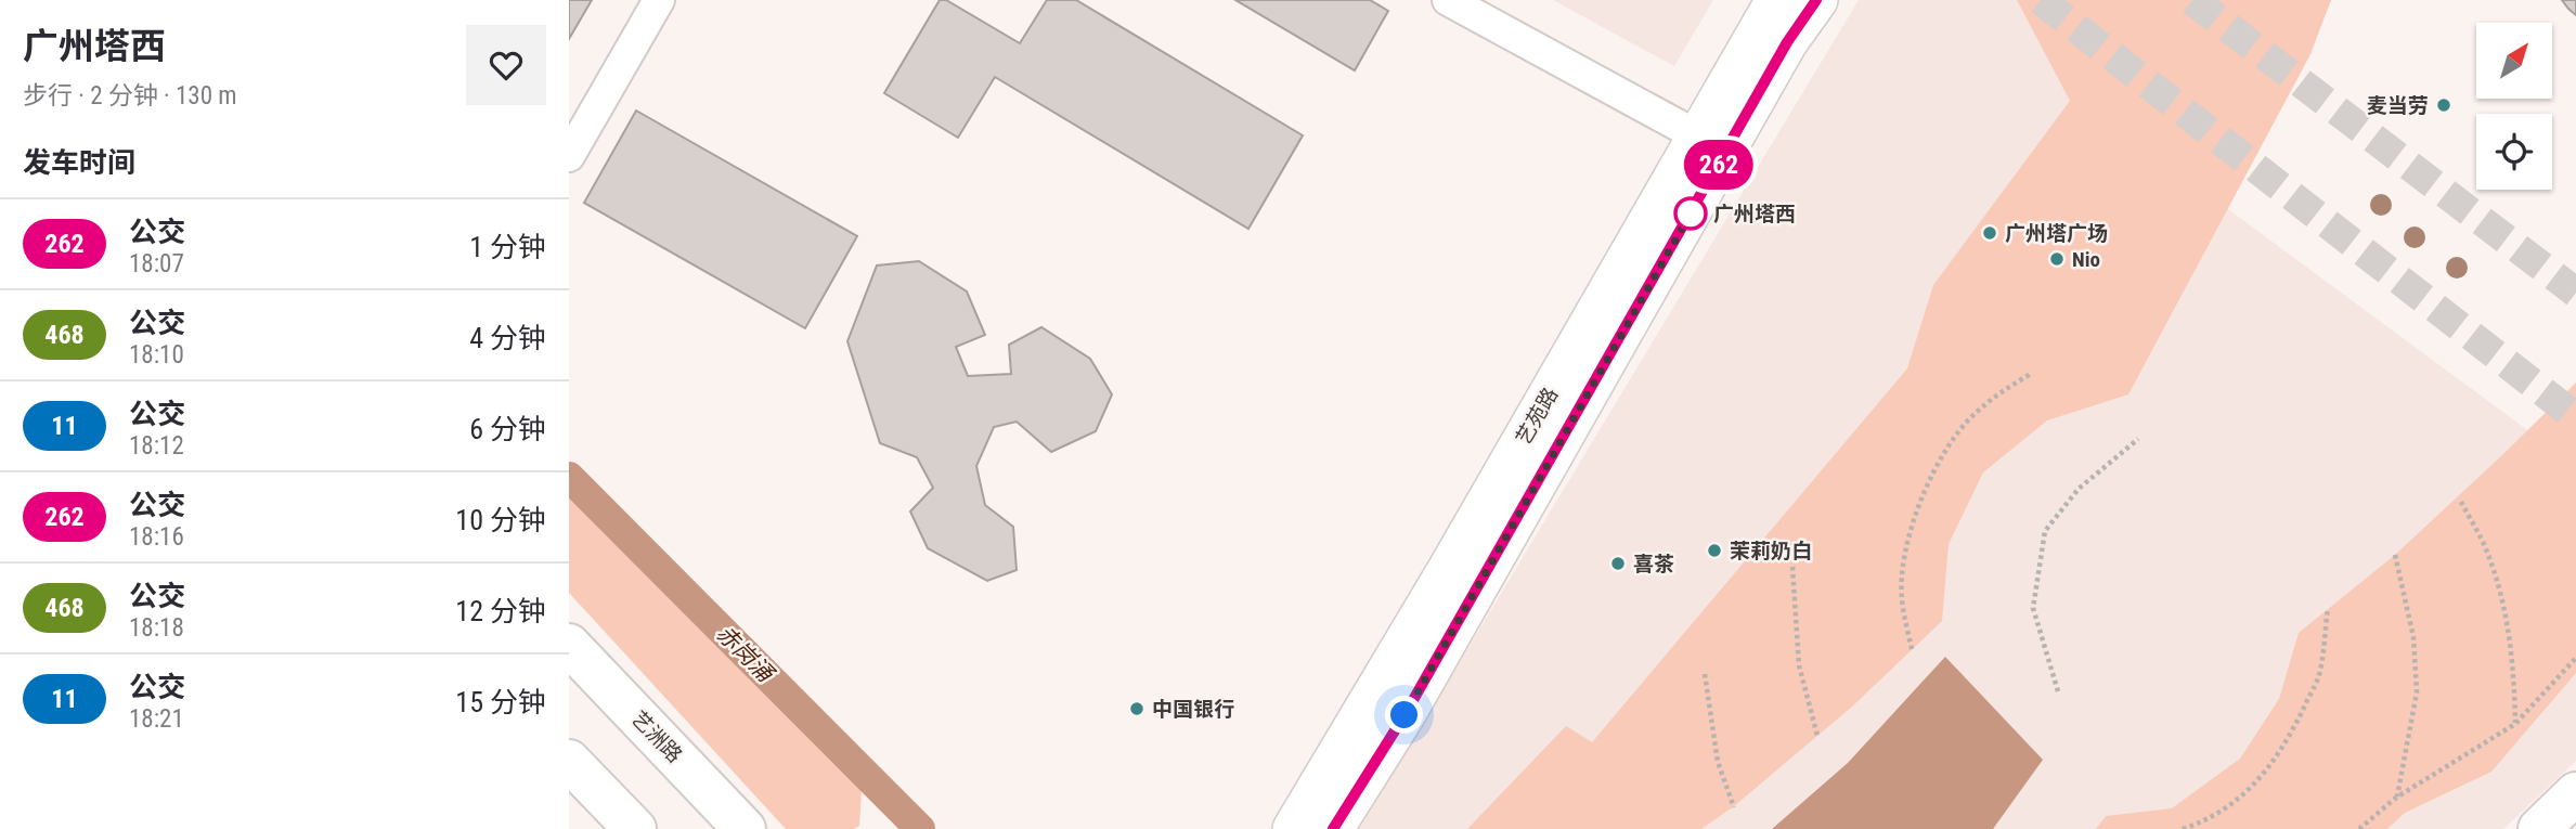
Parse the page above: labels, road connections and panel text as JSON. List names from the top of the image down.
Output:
{
  "streets": {
    "main road": ["艺洲路"],
    "street": ["艺苑路"]
  },
  "water": ["赤岗涌"],
  "places": [
    "麦当劳",
    "广州塔西",
    "广州塔广场",
    "Nio",
    "茉莉奶白",
    "喜茶",
    "中国银行"
  ],
  "lines": ["bus line 262"],
  "north": "top right",
  "page": {
    "heading": [
      ["广州塔西", "步行 · 2 分钟 · 130 m"],
      "发车时间"
    ],
    "on_map": "262",
    "list": [
      {
        "mark": "262",
        "name": "公交",
        "note": "18:07",
        "value": "1 分钟"
      },
      {
        "mark": "468",
        "name": "公交",
        "note": "18:10",
        "value": "4 分钟"
      },
      {
        "mark": "11",
        "name": "公交",
        "note": "18:12",
        "value": "6 分钟"
      },
      {
        "mark": "262",
        "name": "公交",
        "note": "18:16",
        "value": "10 分钟"
      },
      {
        "mark": "468",
        "name": "公交",
        "note": "18:18",
        "value": "12 分钟"
      },
      {
        "mark": "11",
        "name": "公交",
        "note": "18:21",
        "value": "15 分钟"
      }
    ]
  }
}
